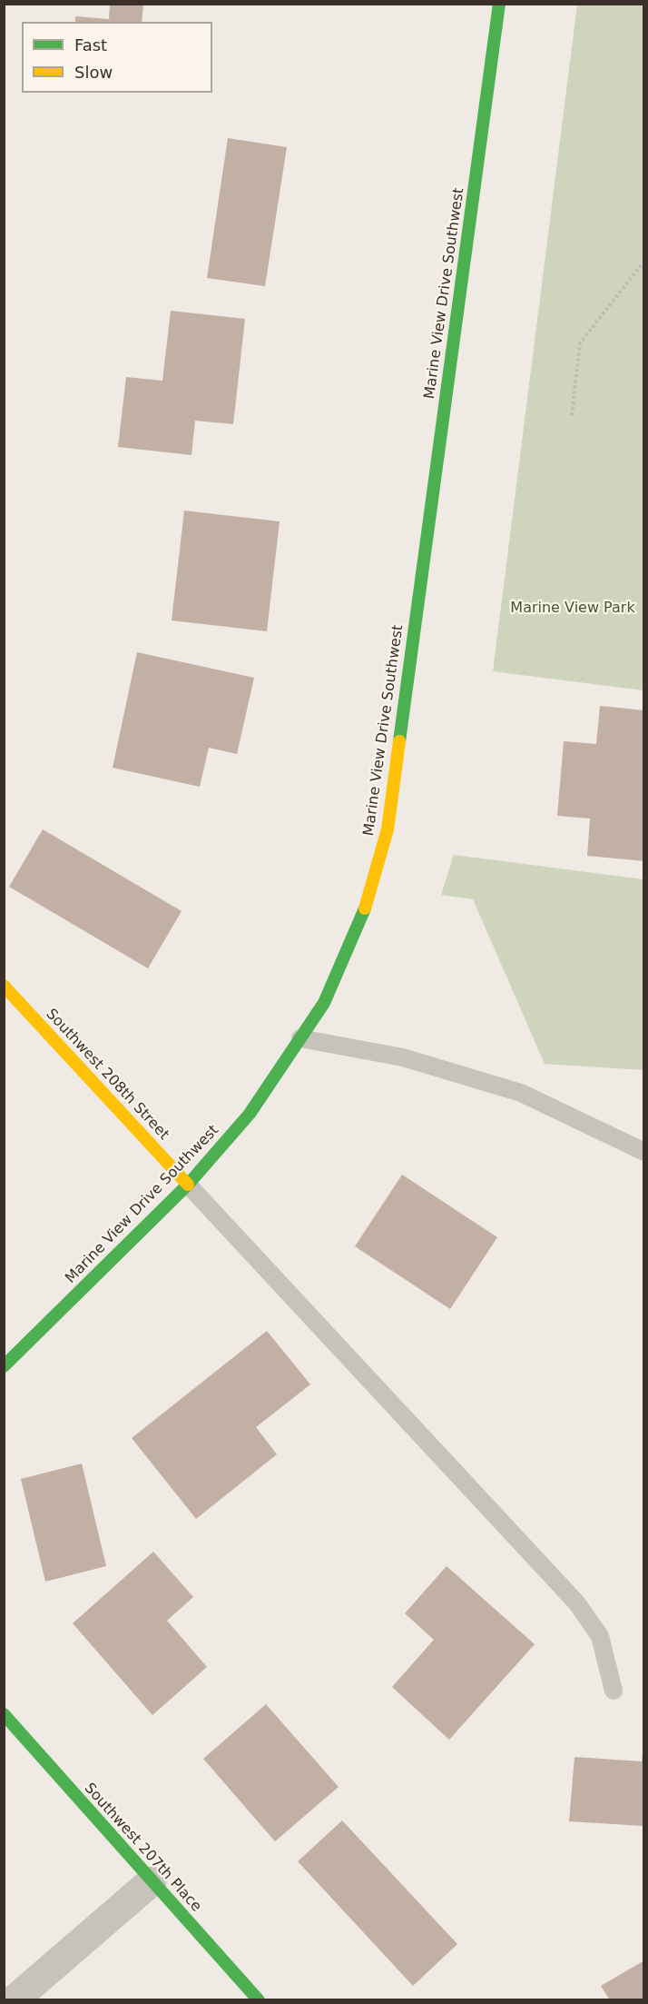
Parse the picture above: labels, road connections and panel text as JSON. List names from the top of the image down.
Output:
{
  "streets": {
    "street": ["Marine View Drive Southwest", "Southwest 208th Street", "Southwest 207th Place"]
  },
  "crossings": [
    ["Marine View Drive Southwest", "Southwest 208th Street"]
  ],
  "parks": ["Marine View Park"],
  "legend": ["Fast", "Slow"]
}
